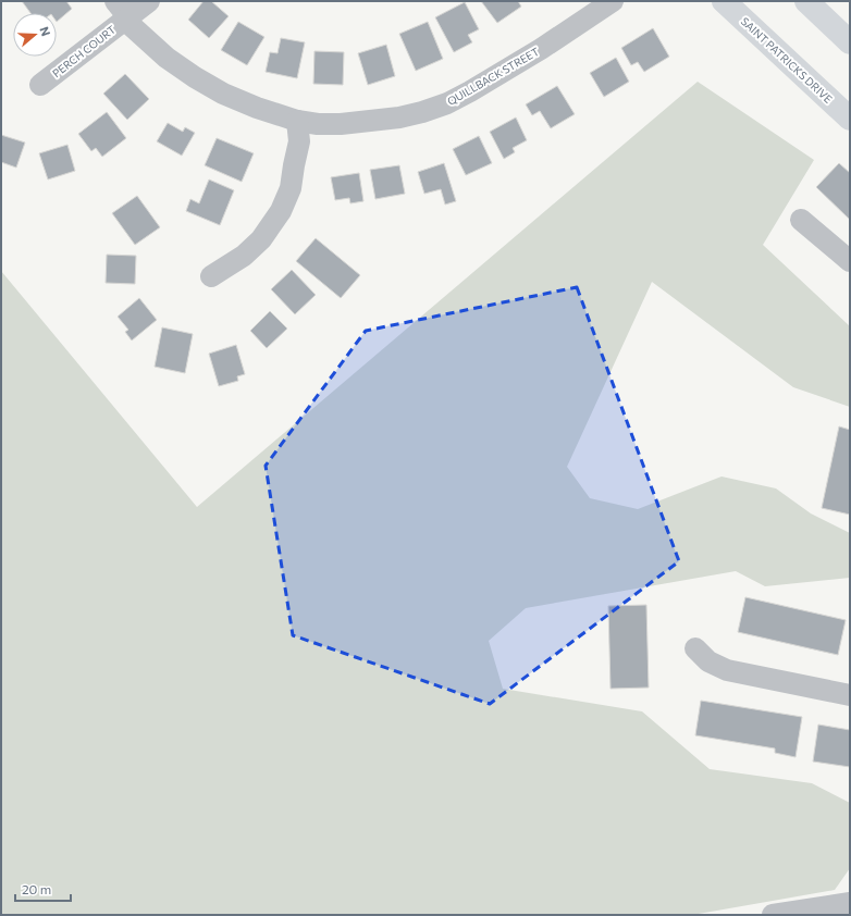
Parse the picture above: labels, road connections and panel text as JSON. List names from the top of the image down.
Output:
{
  "streets": {
    "main road": ["SAINT PATRICKS DRIVE"],
    "street": ["PERCH COURT", "QUILLBACK STREET"]
  },
  "crossings": [
    ["PERCH COURT", "QUILLBACK STREET"]
  ],
  "scale_bar": "20 m",
  "north": "right"
}
